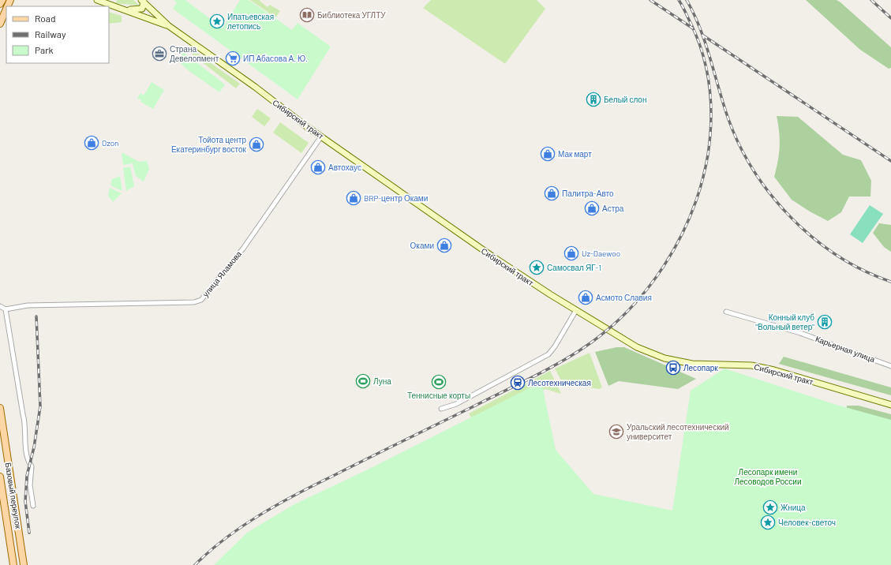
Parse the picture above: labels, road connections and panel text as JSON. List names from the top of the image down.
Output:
{
  "streets": {
    "main road": ["Сибирский тракт", "Базовый переулок"],
    "street": ["улица Яламова", "Карьерная улица"]
  },
  "crossings": [
    ["Сибирский тракт", "улица Яламова"]
  ],
  "parks": ["Лесопарк имени Лесоводов России"],
  "places": {
    "library": ["Библиотека УГЛТУ"],
    "place": [
      "Ипатьевская летопись",
      "Самосвал ЯГ-1",
      "Жница",
      "Человек-светоч"
    ],
    "office": ["Страна Девелопмент"],
    "supermarket": ["ИП Абасова А. Ю."],
    "building": ["Белый слон", "Конный клуб \"Вольный ветер\""],
    "shop": [
      "Ozon",
      "Тойота центр Екатеринбург восток",
      "Мак март",
      "Автохаус",
      "Палитра-Авто",
      "BRP-центр Оками",
      "Астра",
      "Оками",
      "Uz-Daewoo",
      "Асмото Славия"
    ],
    "bus stop": ["Лесопарк"],
    "sports": ["Луна", "Теннисные корты"],
    "station": ["Лесотехническая"],
    "school or university": ["Уральский лесотехнический университет"]
  },
  "legend": ["Road", "Railway", "Park"]
}
